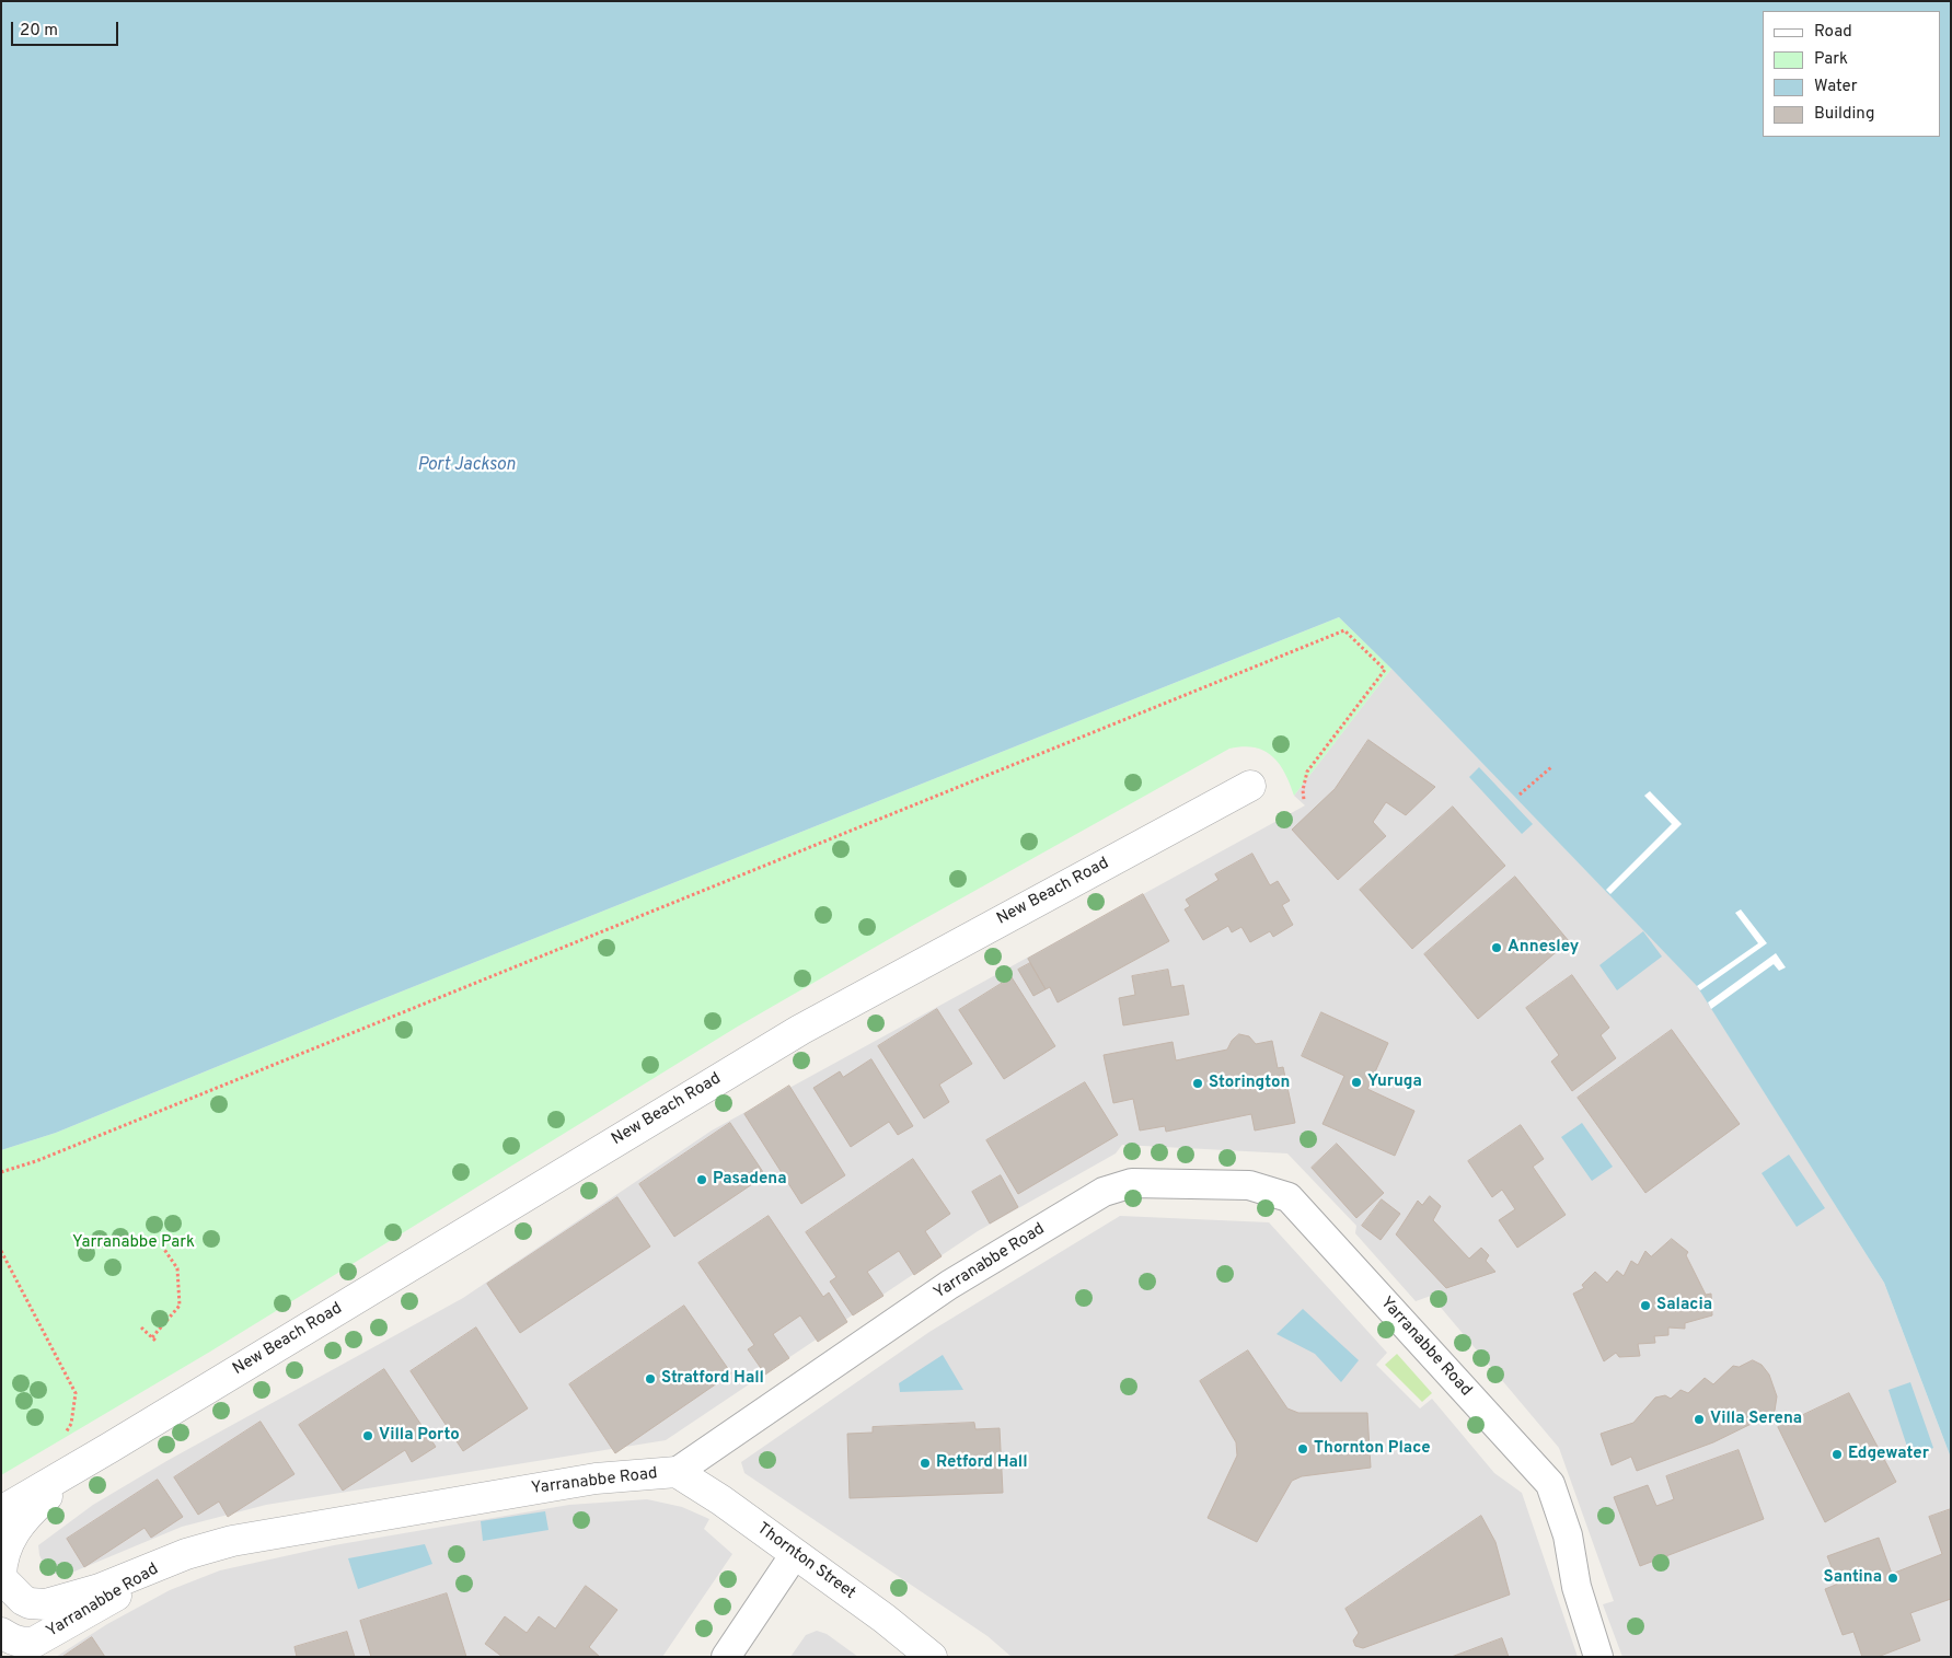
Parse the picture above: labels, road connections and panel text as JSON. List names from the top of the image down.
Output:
{
  "streets": {
    "street": ["New Beach Road", "Yarranabbe Road", "Thornton Street"]
  },
  "crossings": [
    ["New Beach Road", "Yarranabbe Road"],
    ["Yarranabbe Road", "Thornton Street"]
  ],
  "water": ["Port Jackson"],
  "parks": ["Yarranabbe Park"],
  "places": [
    "Annesley",
    "Yuruga",
    "Storington",
    "Pasadena",
    "Salacia",
    "Stratford Hall",
    "Villa Serena",
    "Villa Porto",
    "Thornton Place",
    "Edgewater",
    "Retford Hall",
    "Santina"
  ],
  "legend": [
    "Road",
    "Park",
    "Water",
    "Building"
  ],
  "scale_bar": "20 m"
}
